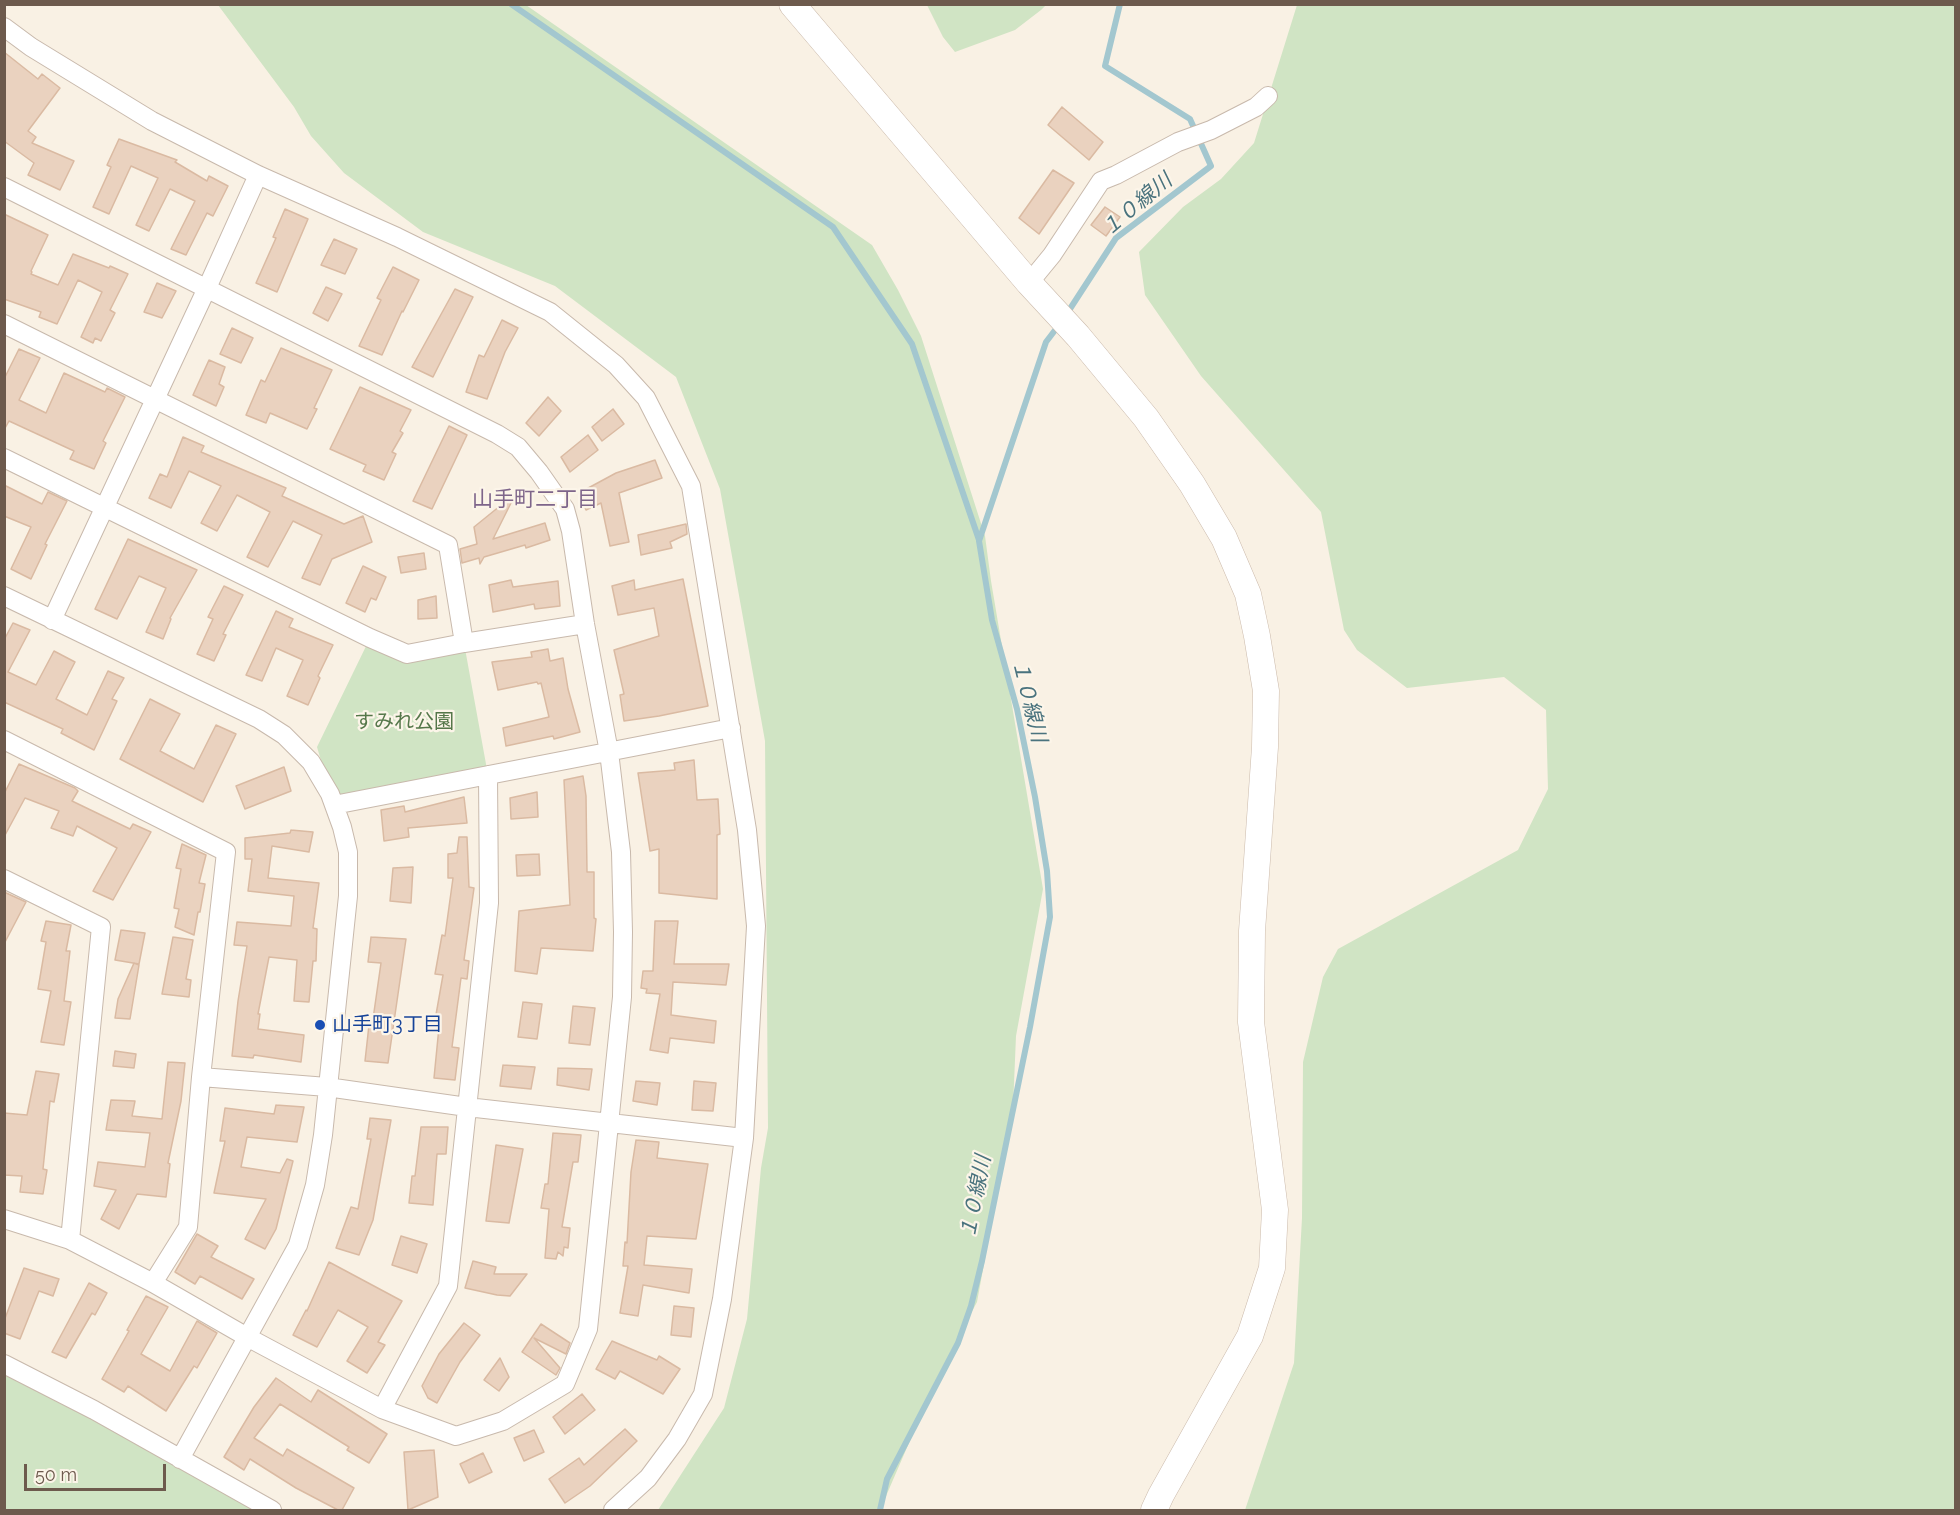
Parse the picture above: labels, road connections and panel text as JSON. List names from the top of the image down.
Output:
{
  "districts": ["山手町二丁目"],
  "water": ["１０線川"],
  "parks": ["すみれ公園"],
  "places": ["山手町3丁目"],
  "scale_bar": "50 m"
}
